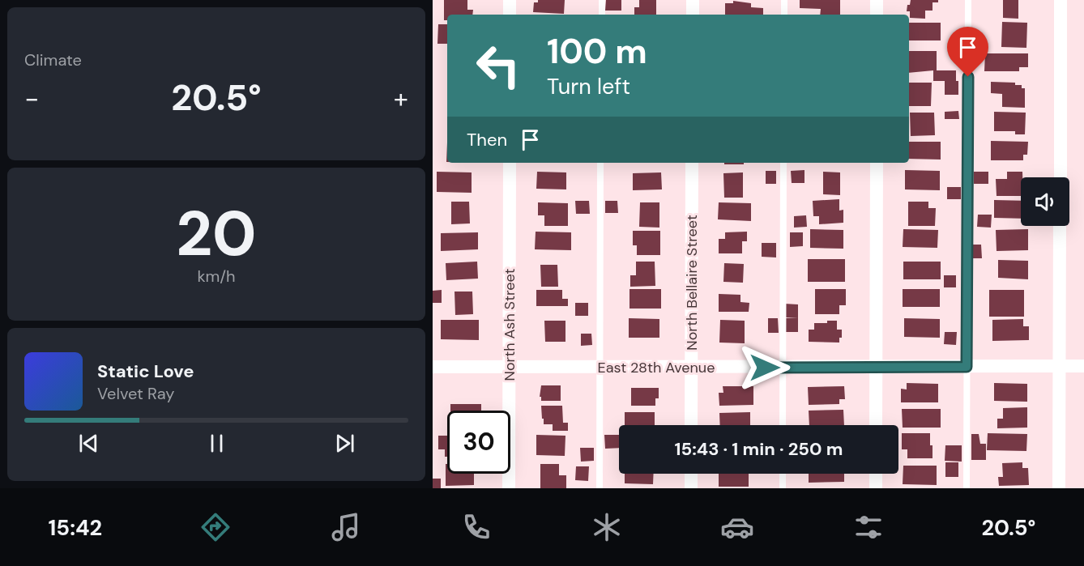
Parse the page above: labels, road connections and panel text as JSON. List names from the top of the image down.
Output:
{
  "streets": {
    "street": ["North Bellaire Street", "North Ash Street", "East 28th Avenue"]
  },
  "crossings": [
    ["North Bellaire Street", "East 28th Avenue"],
    ["North Ash Street", "East 28th Avenue"]
  ],
  "page": {
    "tile": [
      "Climate",
      ["20", "km/h"]
    ],
    "turn": ["100 m", "Turn left"],
    "heat": ["−", "20.5°", "+"],
    "then": "Then",
    "song": ["Static Love", "Velvet Ray"],
    "limit": "30",
    "trip": "15:43 · 1 min · 250 m",
    "tabs": ["15:42", "20.5°"]
  }
}
